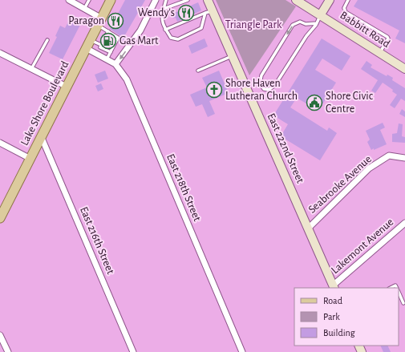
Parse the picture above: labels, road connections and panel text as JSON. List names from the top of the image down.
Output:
{
  "streets": {
    "main road": ["Lake Shore Boulevard"],
    "street": [
      "Babbitt Road",
      "East 222nd Street",
      "Seabrooke Avenue",
      "East 218th Street",
      "East 216th Street",
      "Lakemont Avenue"
    ]
  },
  "crossings": [
    ["Lake Shore Boulevard", "East 218th Street"],
    ["Lake Shore Boulevard", "East 216th Street"],
    ["East 222nd Street", "Seabrooke Avenue"],
    ["East 222nd Street", "Lakemont Avenue"]
  ],
  "parks": ["Triangle Park"],
  "places": {
    "restaurant": ["Wendy's", "Paragon"],
    "fuel station": ["Gas Mart"],
    "church": ["Shore Haven Lutheran Church"],
    "public building": ["Shore Civic Centre"]
  },
  "legend": ["Road", "Park", "Building"]
}
